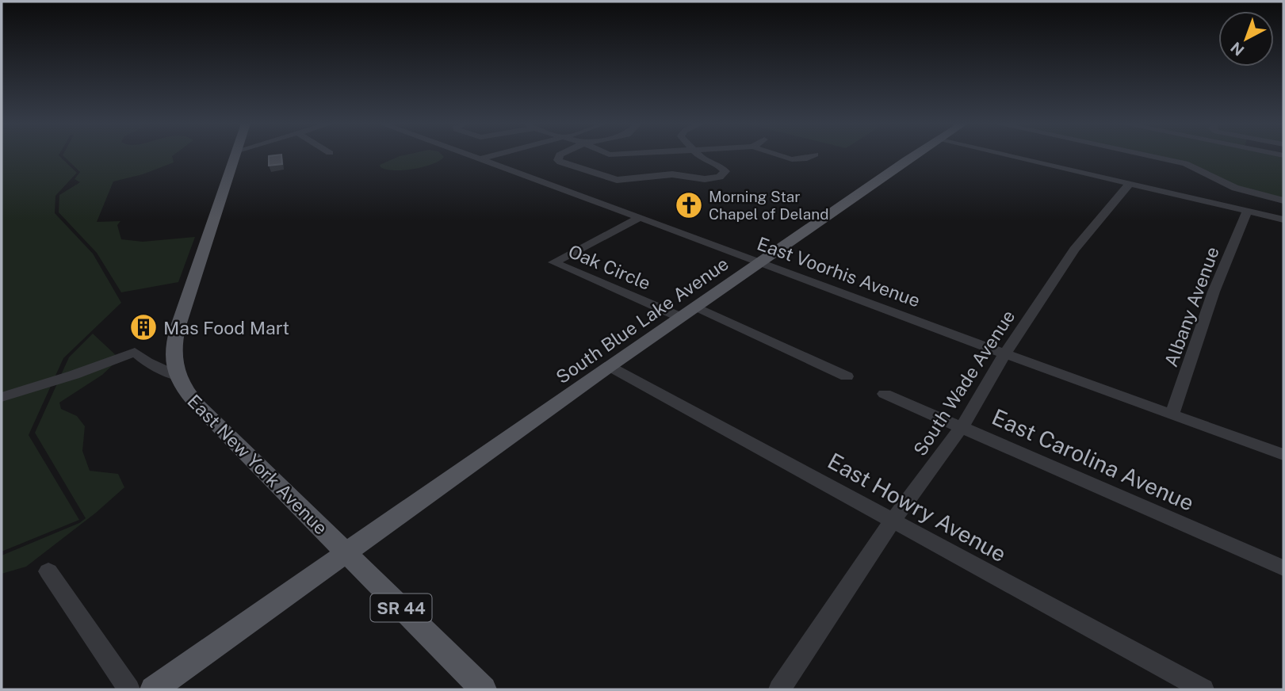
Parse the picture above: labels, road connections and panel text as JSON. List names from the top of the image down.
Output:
{
  "streets": {
    "main road": ["South Blue Lake Avenue", "East New York Avenue", "SR 44"],
    "street": [
      "Oak Circle",
      "East Voorhis Avenue",
      "Albany Avenue",
      "South Wade Avenue",
      "East Carolina Avenue",
      "East Howry Avenue"
    ]
  },
  "crossings": [
    ["Oak Circle", "East Voorhis Avenue"],
    ["Oak Circle", "South Blue Lake Avenue"],
    ["East Voorhis Avenue", "Albany Avenue"],
    ["East Voorhis Avenue", "South Blue Lake Avenue"],
    ["East Voorhis Avenue", "South Wade Avenue"],
    ["South Blue Lake Avenue", "East New York Avenue"],
    ["South Blue Lake Avenue", "East Howry Avenue"],
    ["South Wade Avenue", "East Carolina Avenue"],
    ["South Wade Avenue", "East Howry Avenue"]
  ],
  "places": {
    "church": ["Morning Star Chapel of Deland"],
    "building": ["Mas Food Mart"]
  },
  "north": "bottom left"
}
